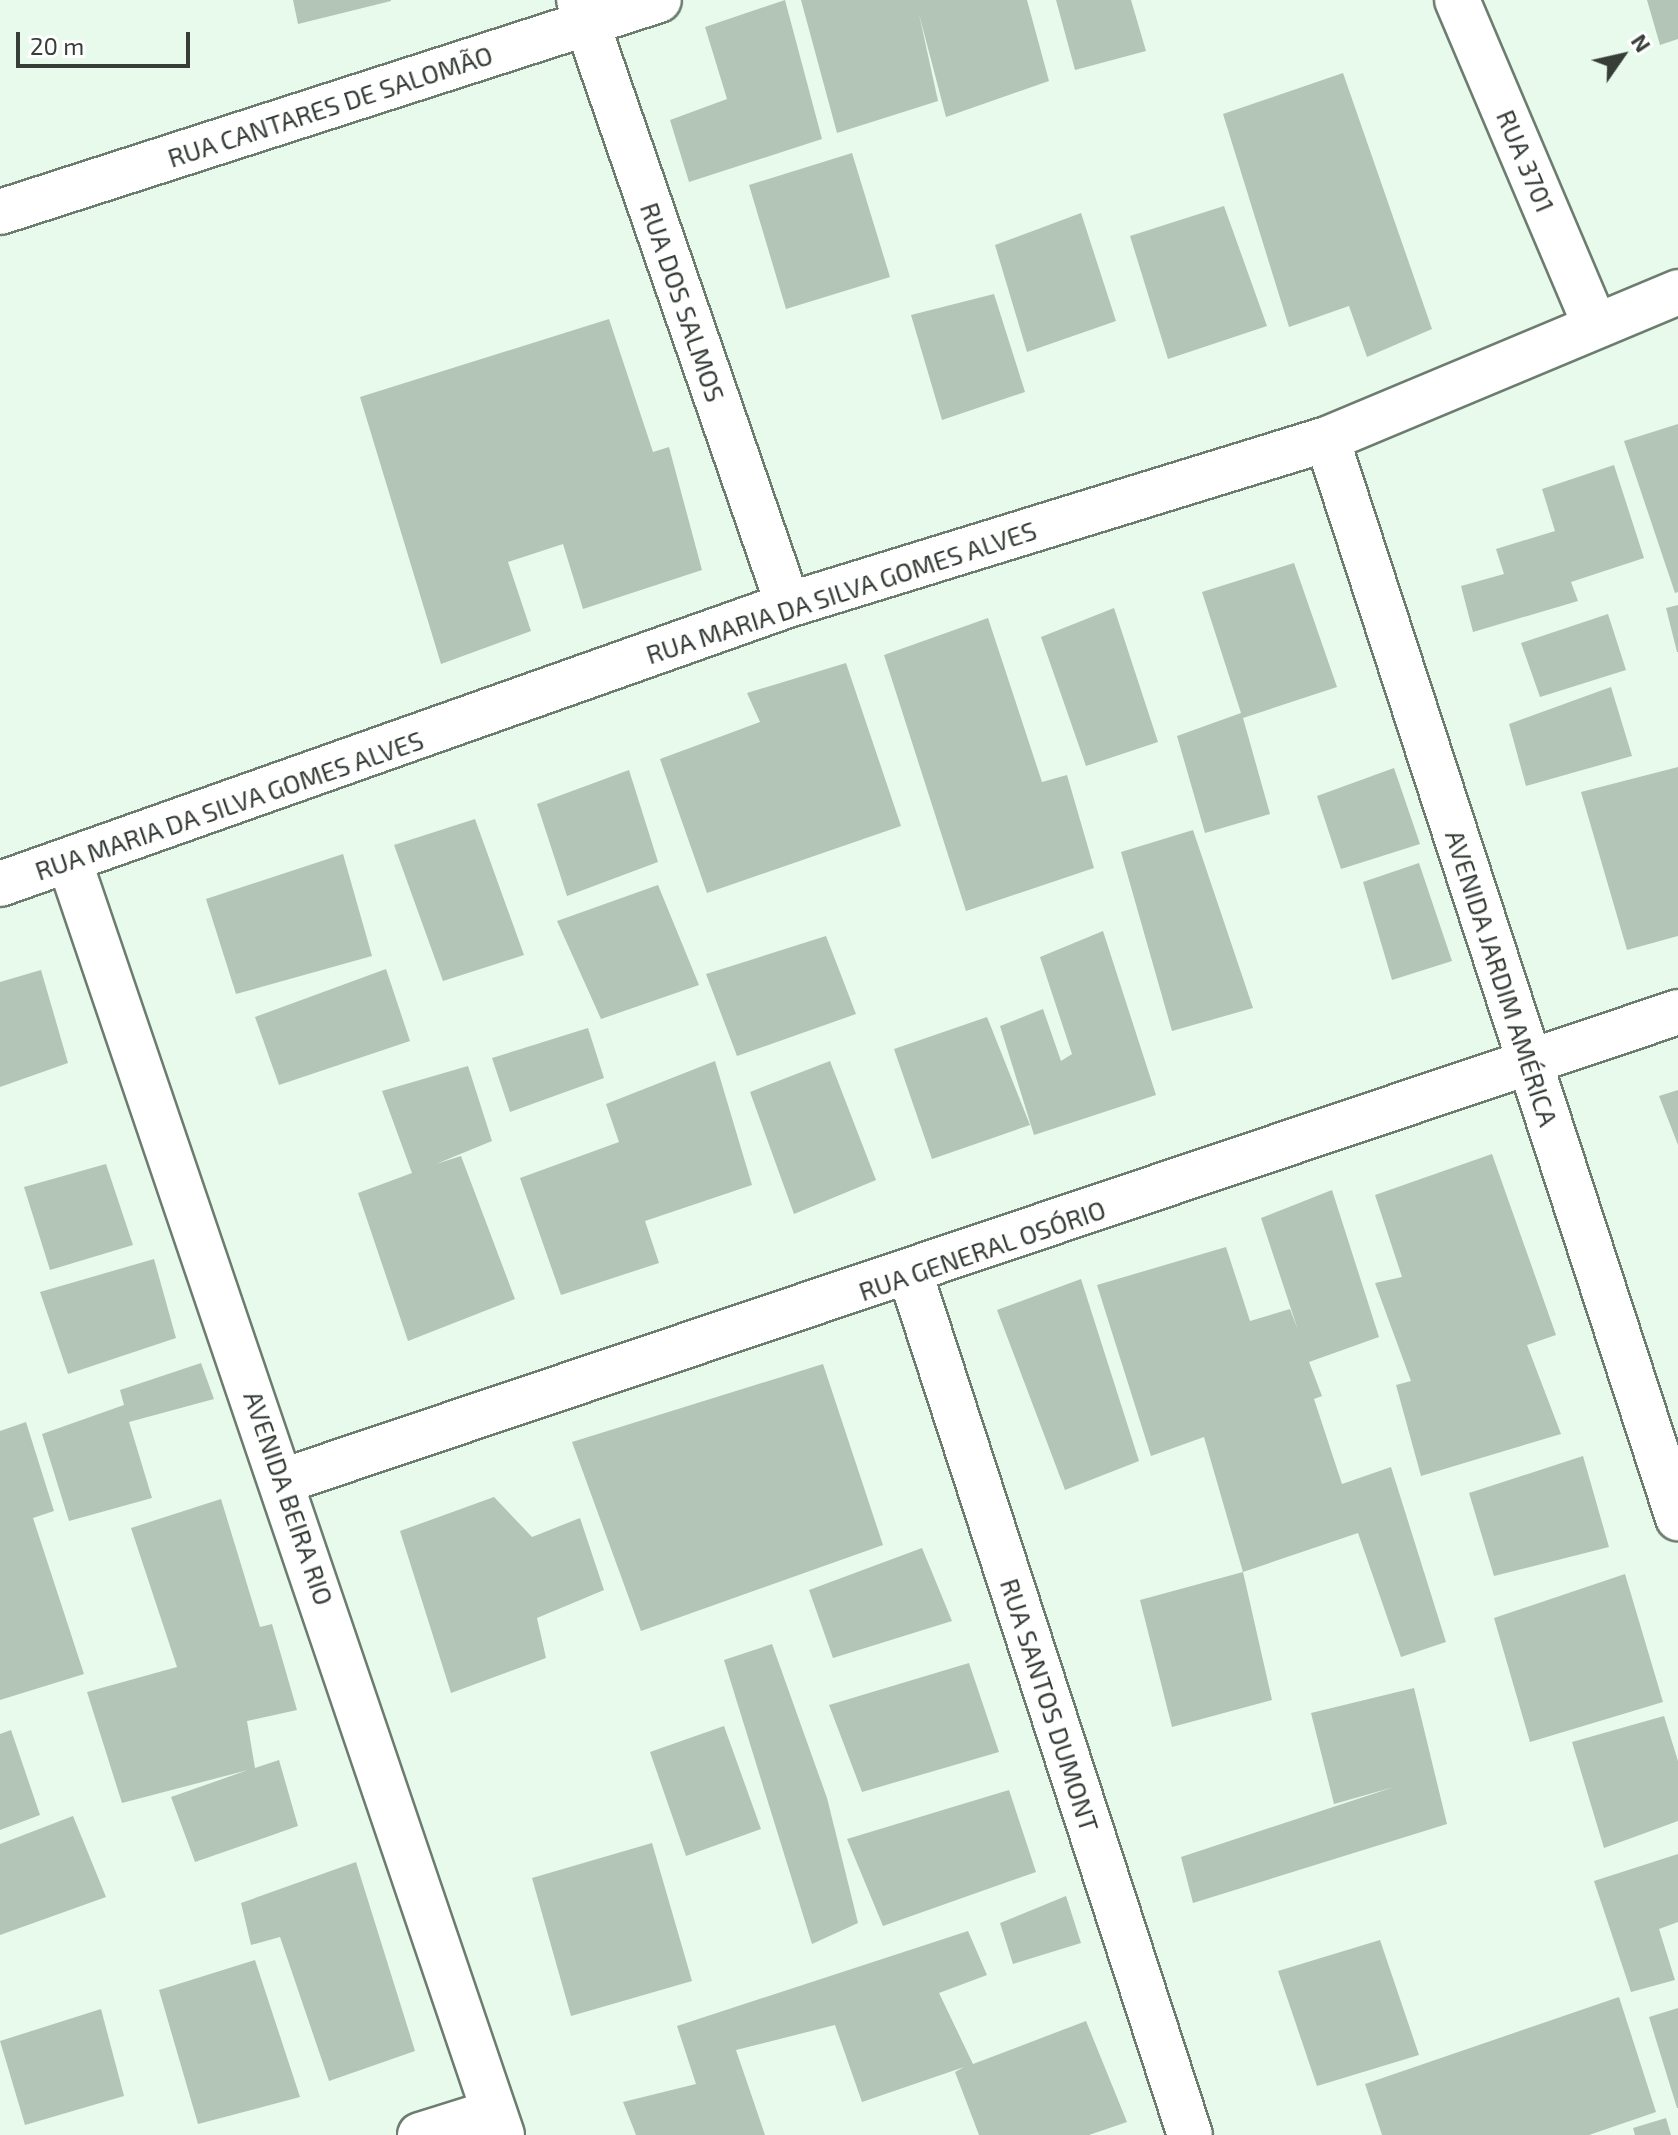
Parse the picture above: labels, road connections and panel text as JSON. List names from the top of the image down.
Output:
{
  "streets": {
    "street": [
      "RUA CANTARES DE SALOMÃO",
      "RUA 3701",
      "RUA DOS SALMOS",
      "RUA MARIA DA SILVA GOMES ALVES",
      "AVENIDA JARDIM AMÉRICA",
      "RUA GENERAL OSÓRIO",
      "AVENIDA BEIRA RIO",
      "RUA SANTOS DUMONT"
    ]
  },
  "crossings": [
    ["RUA CANTARES DE SALOMÃO", "RUA DOS SALMOS"],
    ["RUA 3701", "RUA MARIA DA SILVA GOMES ALVES"],
    ["RUA DOS SALMOS", "RUA MARIA DA SILVA GOMES ALVES"],
    ["RUA MARIA DA SILVA GOMES ALVES", "AVENIDA JARDIM AMÉRICA"],
    ["RUA MARIA DA SILVA GOMES ALVES", "AVENIDA BEIRA RIO"],
    ["AVENIDA JARDIM AMÉRICA", "RUA GENERAL OSÓRIO"],
    ["RUA GENERAL OSÓRIO", "AVENIDA BEIRA RIO"],
    ["RUA GENERAL OSÓRIO", "RUA SANTOS DUMONT"]
  ],
  "scale_bar": "20 m",
  "north": "top right"
}
